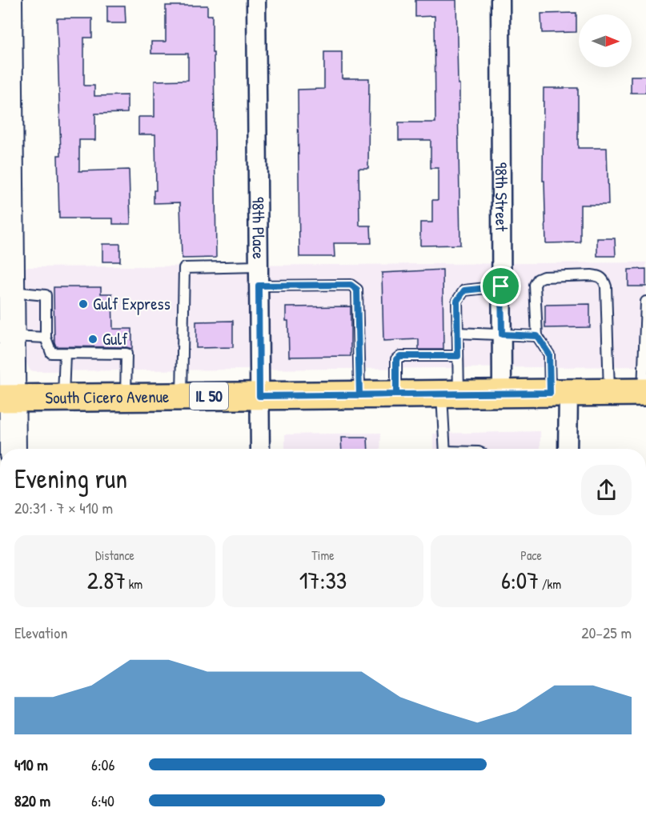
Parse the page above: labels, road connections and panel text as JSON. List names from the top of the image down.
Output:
{
  "streets": {
    "main road": ["IL 50", "South Cicero Avenue"],
    "street": ["98th Street", "98th Place"]
  },
  "crossings": [
    ["98th Street", "South Cicero Avenue"],
    ["98th Place", "South Cicero Avenue"]
  ],
  "places": ["Gulf Express", "Gulf"],
  "north": "right",
  "page": {
    "heading": ["Evening run", "20:31 · 7 × 410 m"],
    "stats": [
      ["Distance", "2.87 km"],
      ["Time", "17:33"],
      ["Pace", "6:07 /km"]
    ],
    "chart": ["Elevation", "20–25 m"],
    "list": [
      {
        "name": "410 m",
        "note": "6:06"
      },
      {
        "name": "820 m",
        "note": "6:40"
      }
    ]
  }
}
